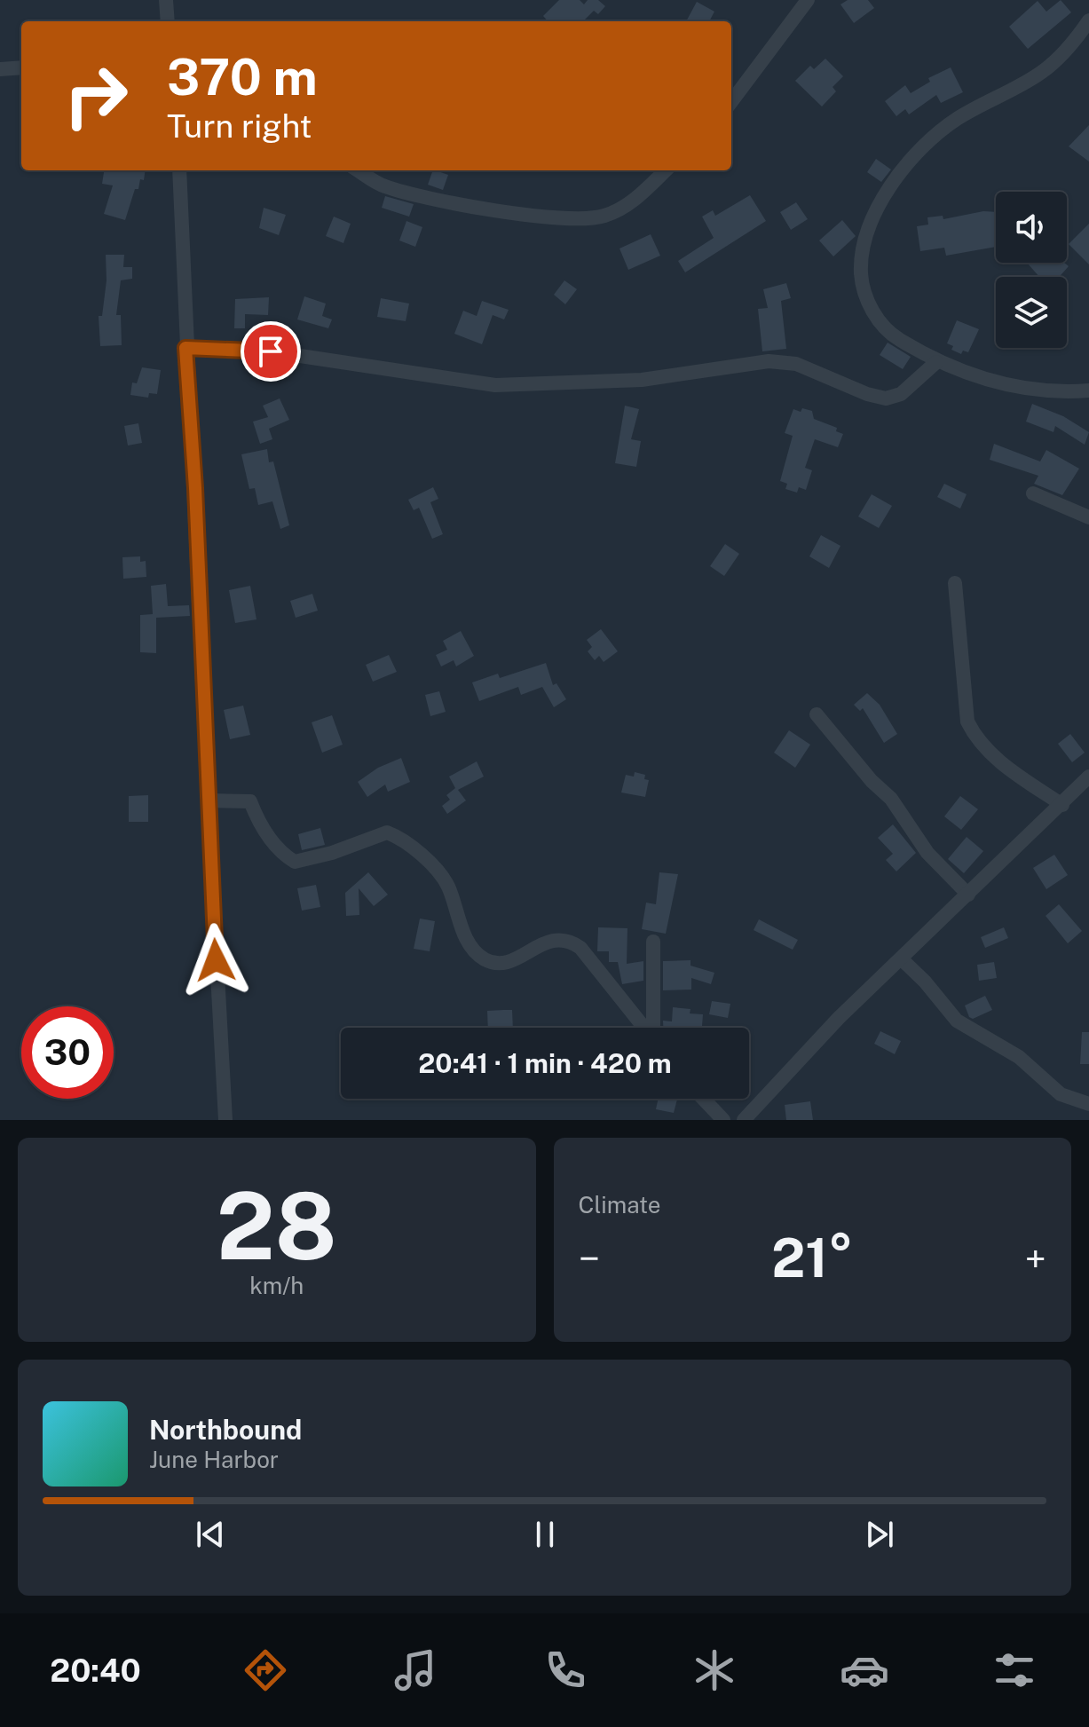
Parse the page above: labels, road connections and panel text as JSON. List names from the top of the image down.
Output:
{
  "page": {
    "turn": ["370 m", "Turn right"],
    "limit": "30",
    "trip": "20:41 · 1 min · 420 m",
    "tile": [
      ["28", "km/h"],
      "Climate"
    ],
    "heat": ["−", "21°", "+"],
    "song": ["Northbound", "June Harbor"],
    "tabs": "20:40"
  }
}
